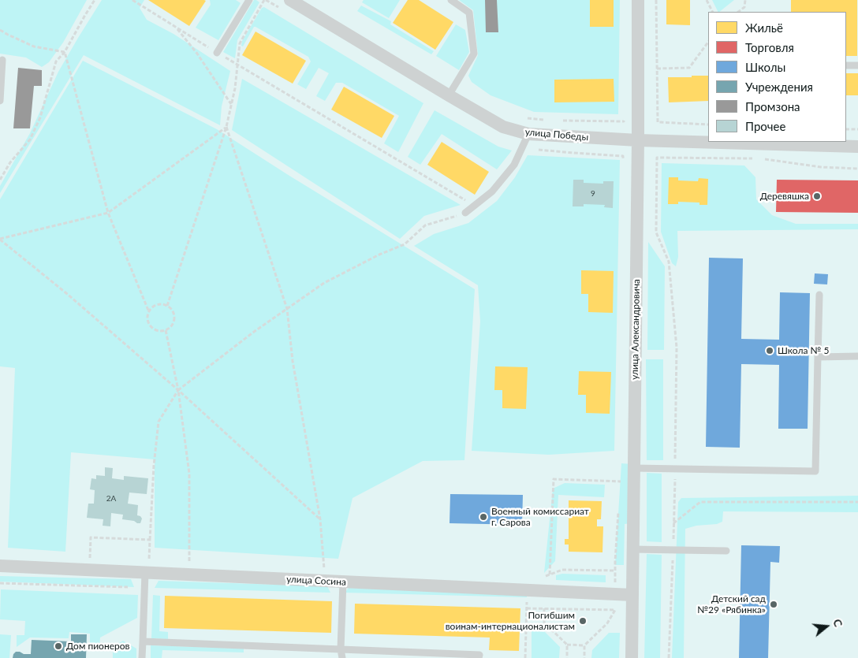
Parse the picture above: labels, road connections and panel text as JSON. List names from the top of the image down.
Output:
{
  "streets": {
    "street": ["улица Победы", "улица Александровича", "улица Сосина"]
  },
  "crossings": [
    ["улица Победы", "улица Александровича"],
    ["улица Александровича", "улица Сосина"]
  ],
  "places": [
    "Деревяшка",
    "Школа № 5",
    "Военный комиссариат г. Сарова",
    "Детский сад №29 «Рябинка»",
    "Погибшим воинам-интернационалистам",
    "Дом пионеров"
  ],
  "house_numbers": ["9", "2А"],
  "legend": [
    "Жильё",
    "Торговля",
    "Школы",
    "Учреждения",
    "Промзона",
    "Прочее"
  ],
  "north": "right"
}
